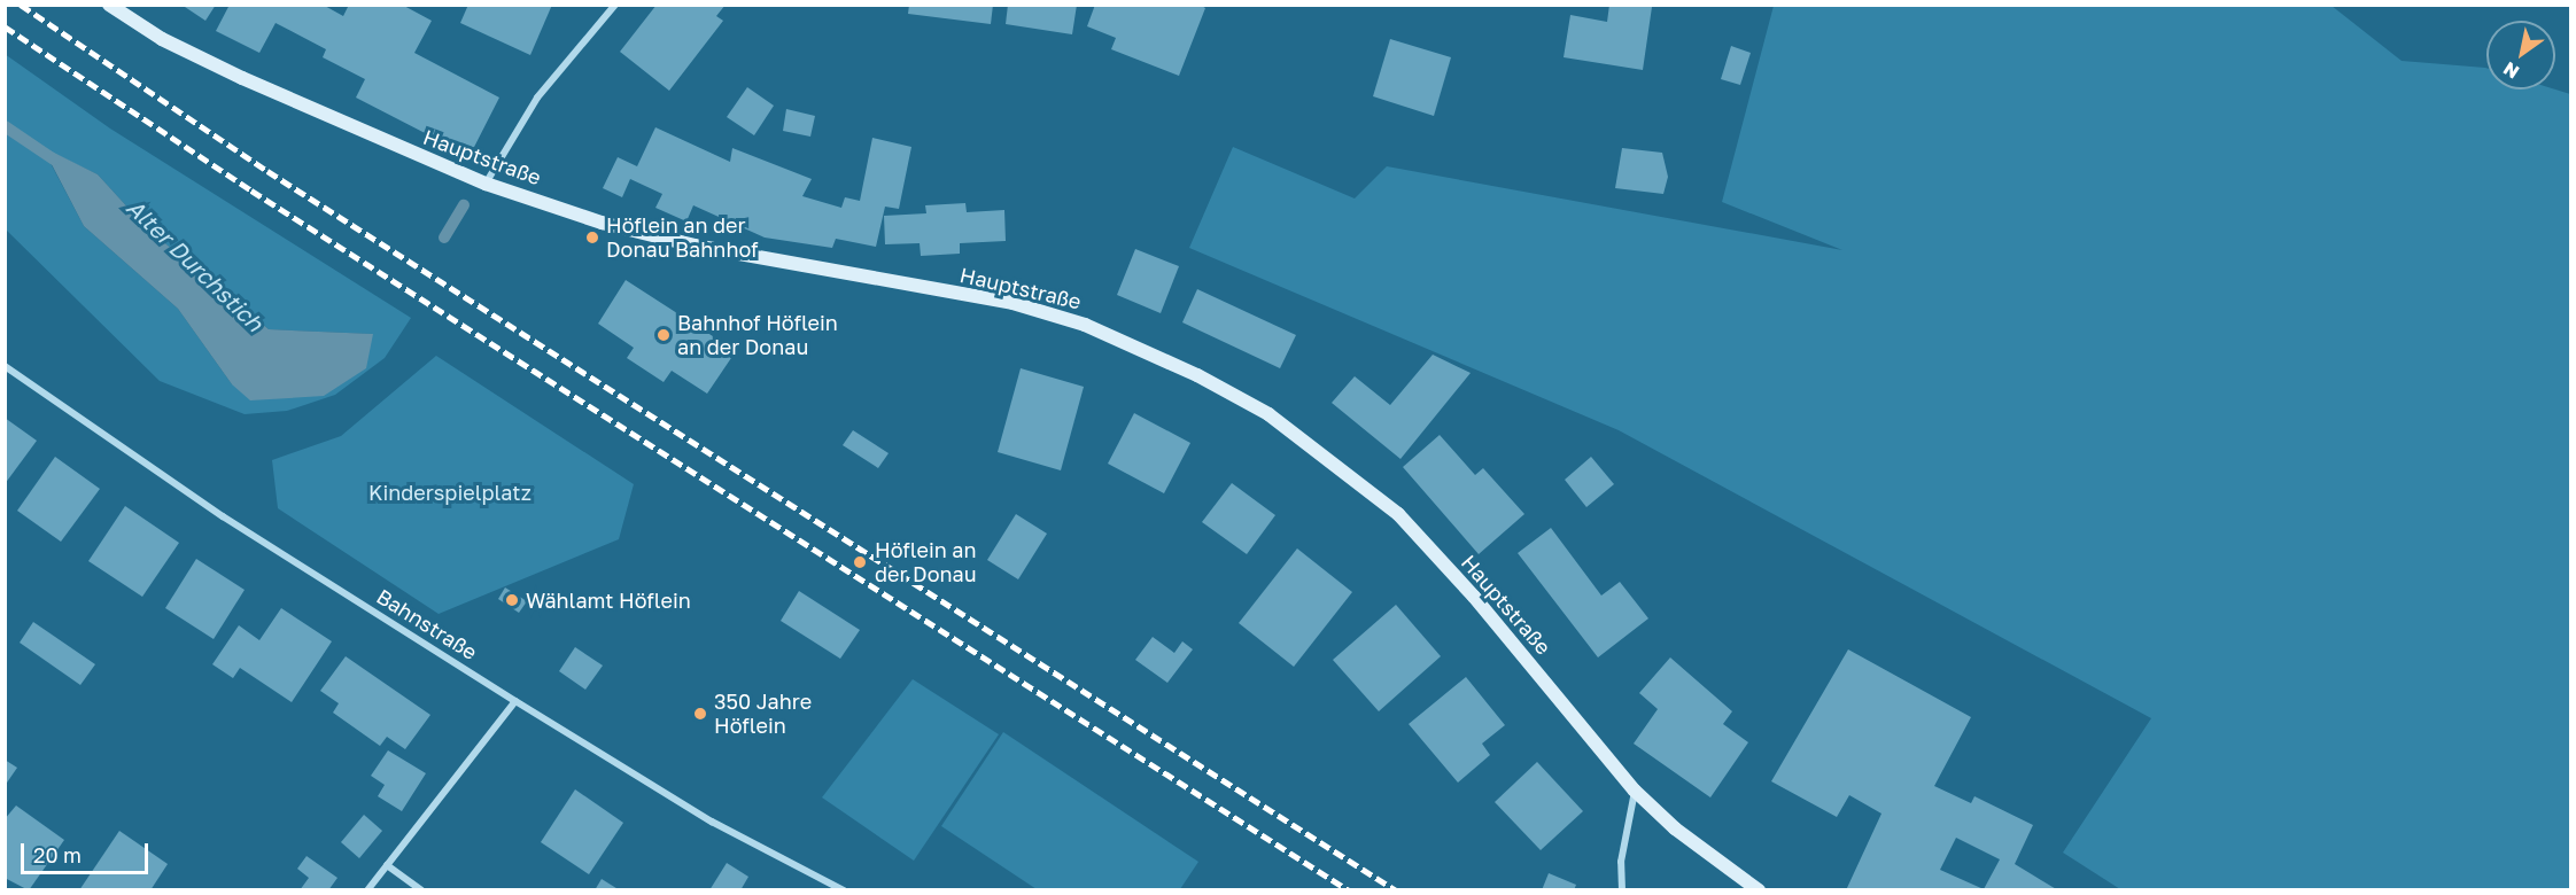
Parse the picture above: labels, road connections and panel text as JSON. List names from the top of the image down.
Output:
{
  "streets": {
    "main road": ["Hauptstraße"],
    "street": ["Bahnstraße"]
  },
  "water": ["Alter Durchstich"],
  "parks": ["Kinderspielplatz"],
  "places": [
    "Höflein an der Donau Bahnhof",
    "Bahnhof Höflein an der Donau",
    "Höflein an der Donau",
    "Wählamt Höflein",
    "350 Jahre Höflein"
  ],
  "scale_bar": "20 m",
  "north": "bottom left"
}
